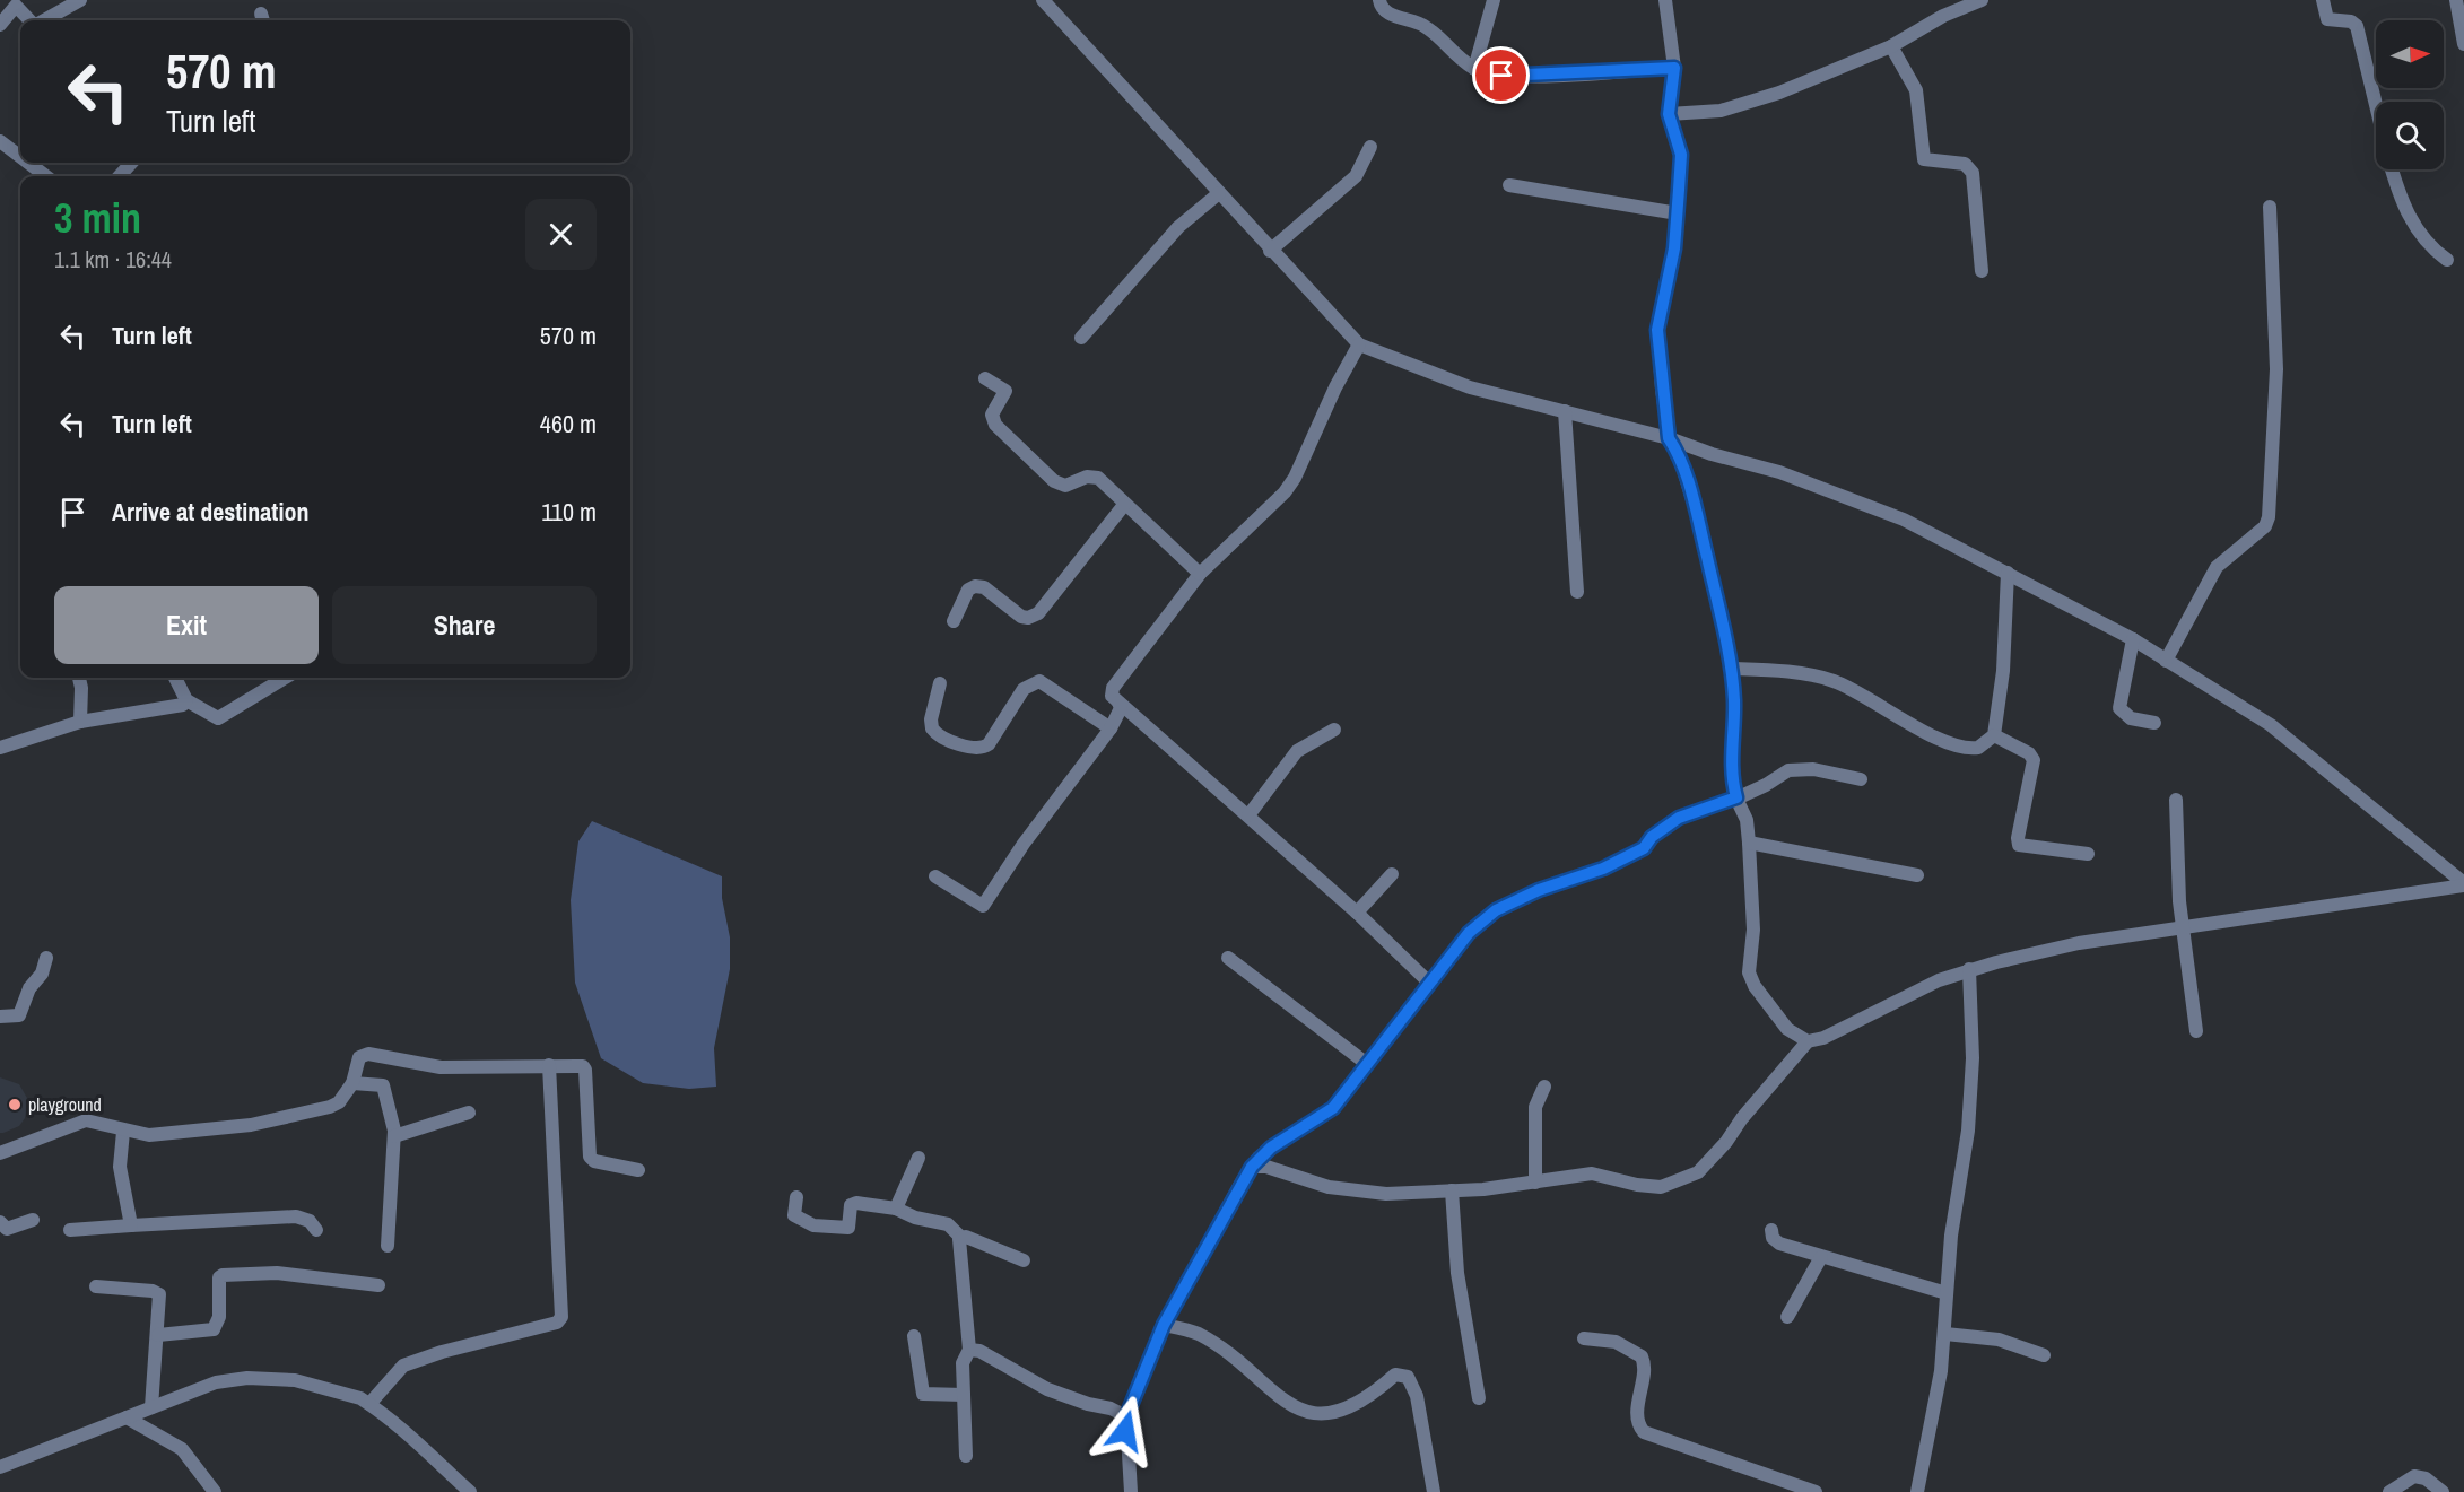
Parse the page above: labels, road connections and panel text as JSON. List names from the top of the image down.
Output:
{
  "places": ["playground"],
  "north": "right",
  "page": {
    "turn": ["570 m", "Turn left"],
    "heading": ["3 min", "1.1 km · 16:44"],
    "list": [
      {
        "name": "Turn left",
        "value": "570 m"
      },
      {
        "name": "Turn left",
        "value": "460 m"
      },
      {
        "name": "Arrive at destination",
        "value": "110 m"
      }
    ],
    "buttons": ["Exit", "Share"]
  }
}
